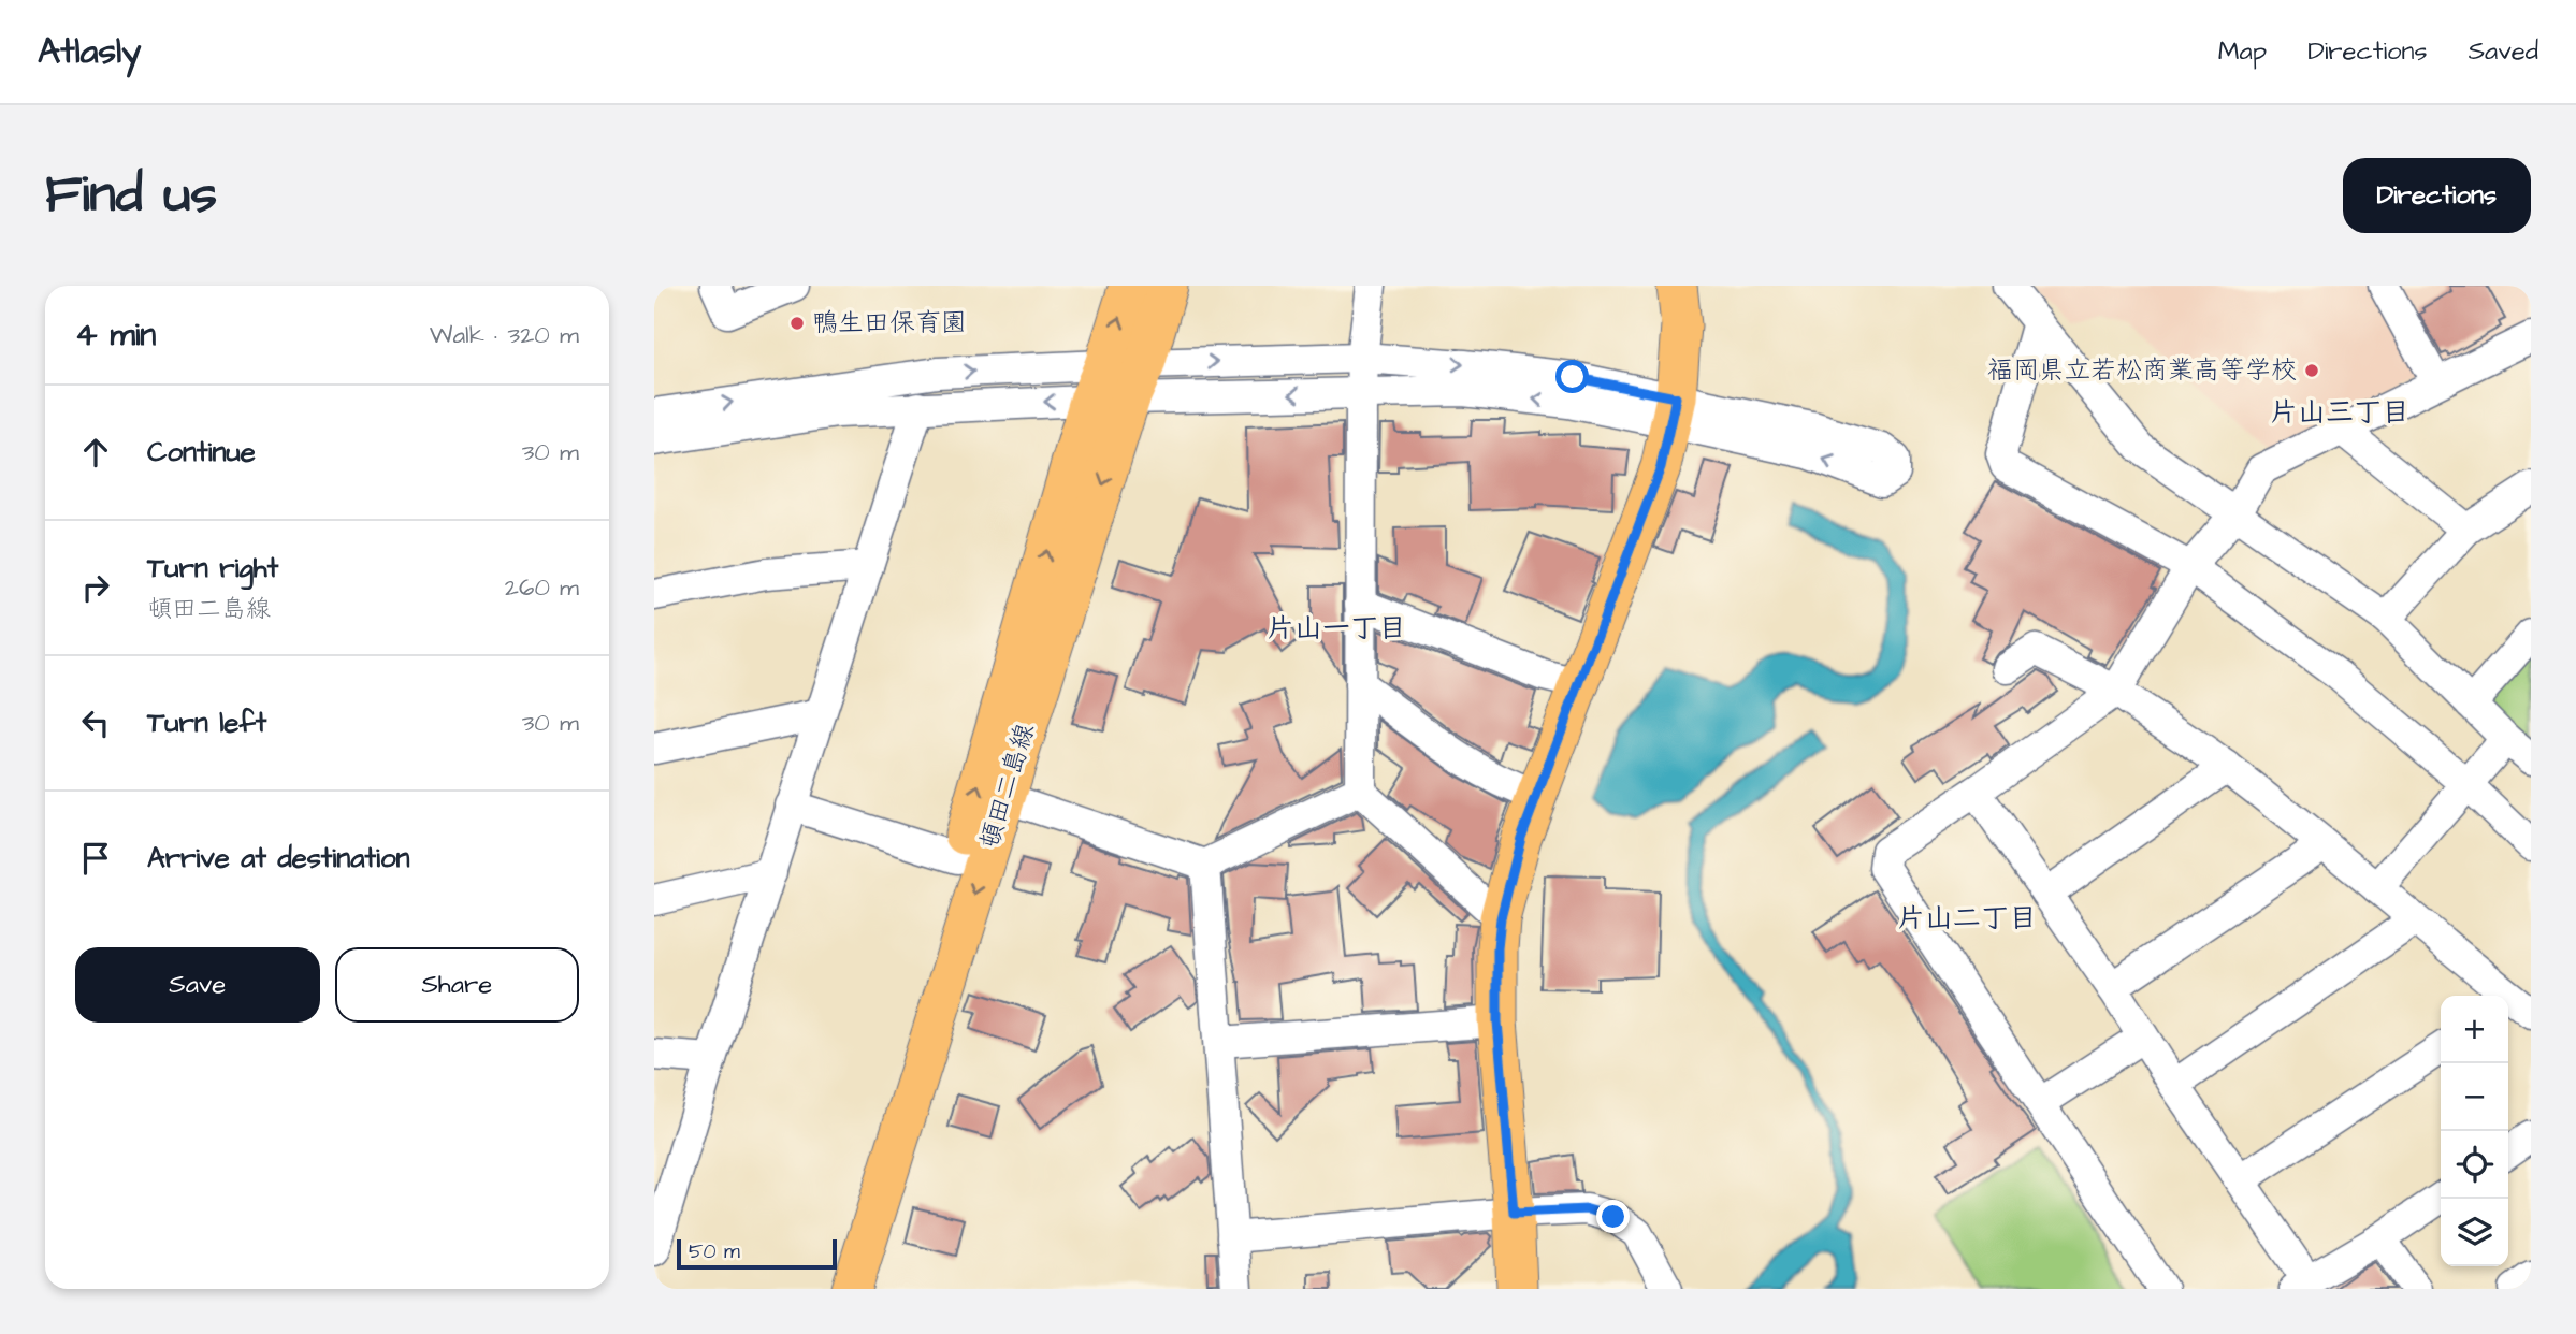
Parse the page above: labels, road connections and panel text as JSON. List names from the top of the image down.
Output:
{
  "streets": {
    "main road": ["頓田二島線"]
  },
  "districts": ["片山三丁目", "片山一丁目", "片山二丁目"],
  "places": ["鴨生田保育園", "福岡県立若松商業高等学校"],
  "scale_bar": "50 m",
  "page": {
    "header": "Atlasly",
    "nav": ["Map", "Directions", "Saved"],
    "buttons": [
      "Directions",
      ["Save", "Share"]
    ],
    "title": "Find us",
    "heading": ["4 min", "Walk · 320 m"],
    "list": [
      ["Continue", "30 m"],
      ["Turn right", "頓田二島線", "260 m"],
      ["Turn left", "30 m"],
      "Arrive at destination"
    ],
    "map_buttons": ["+", "−"],
    "scale": "50 m"
  }
}
